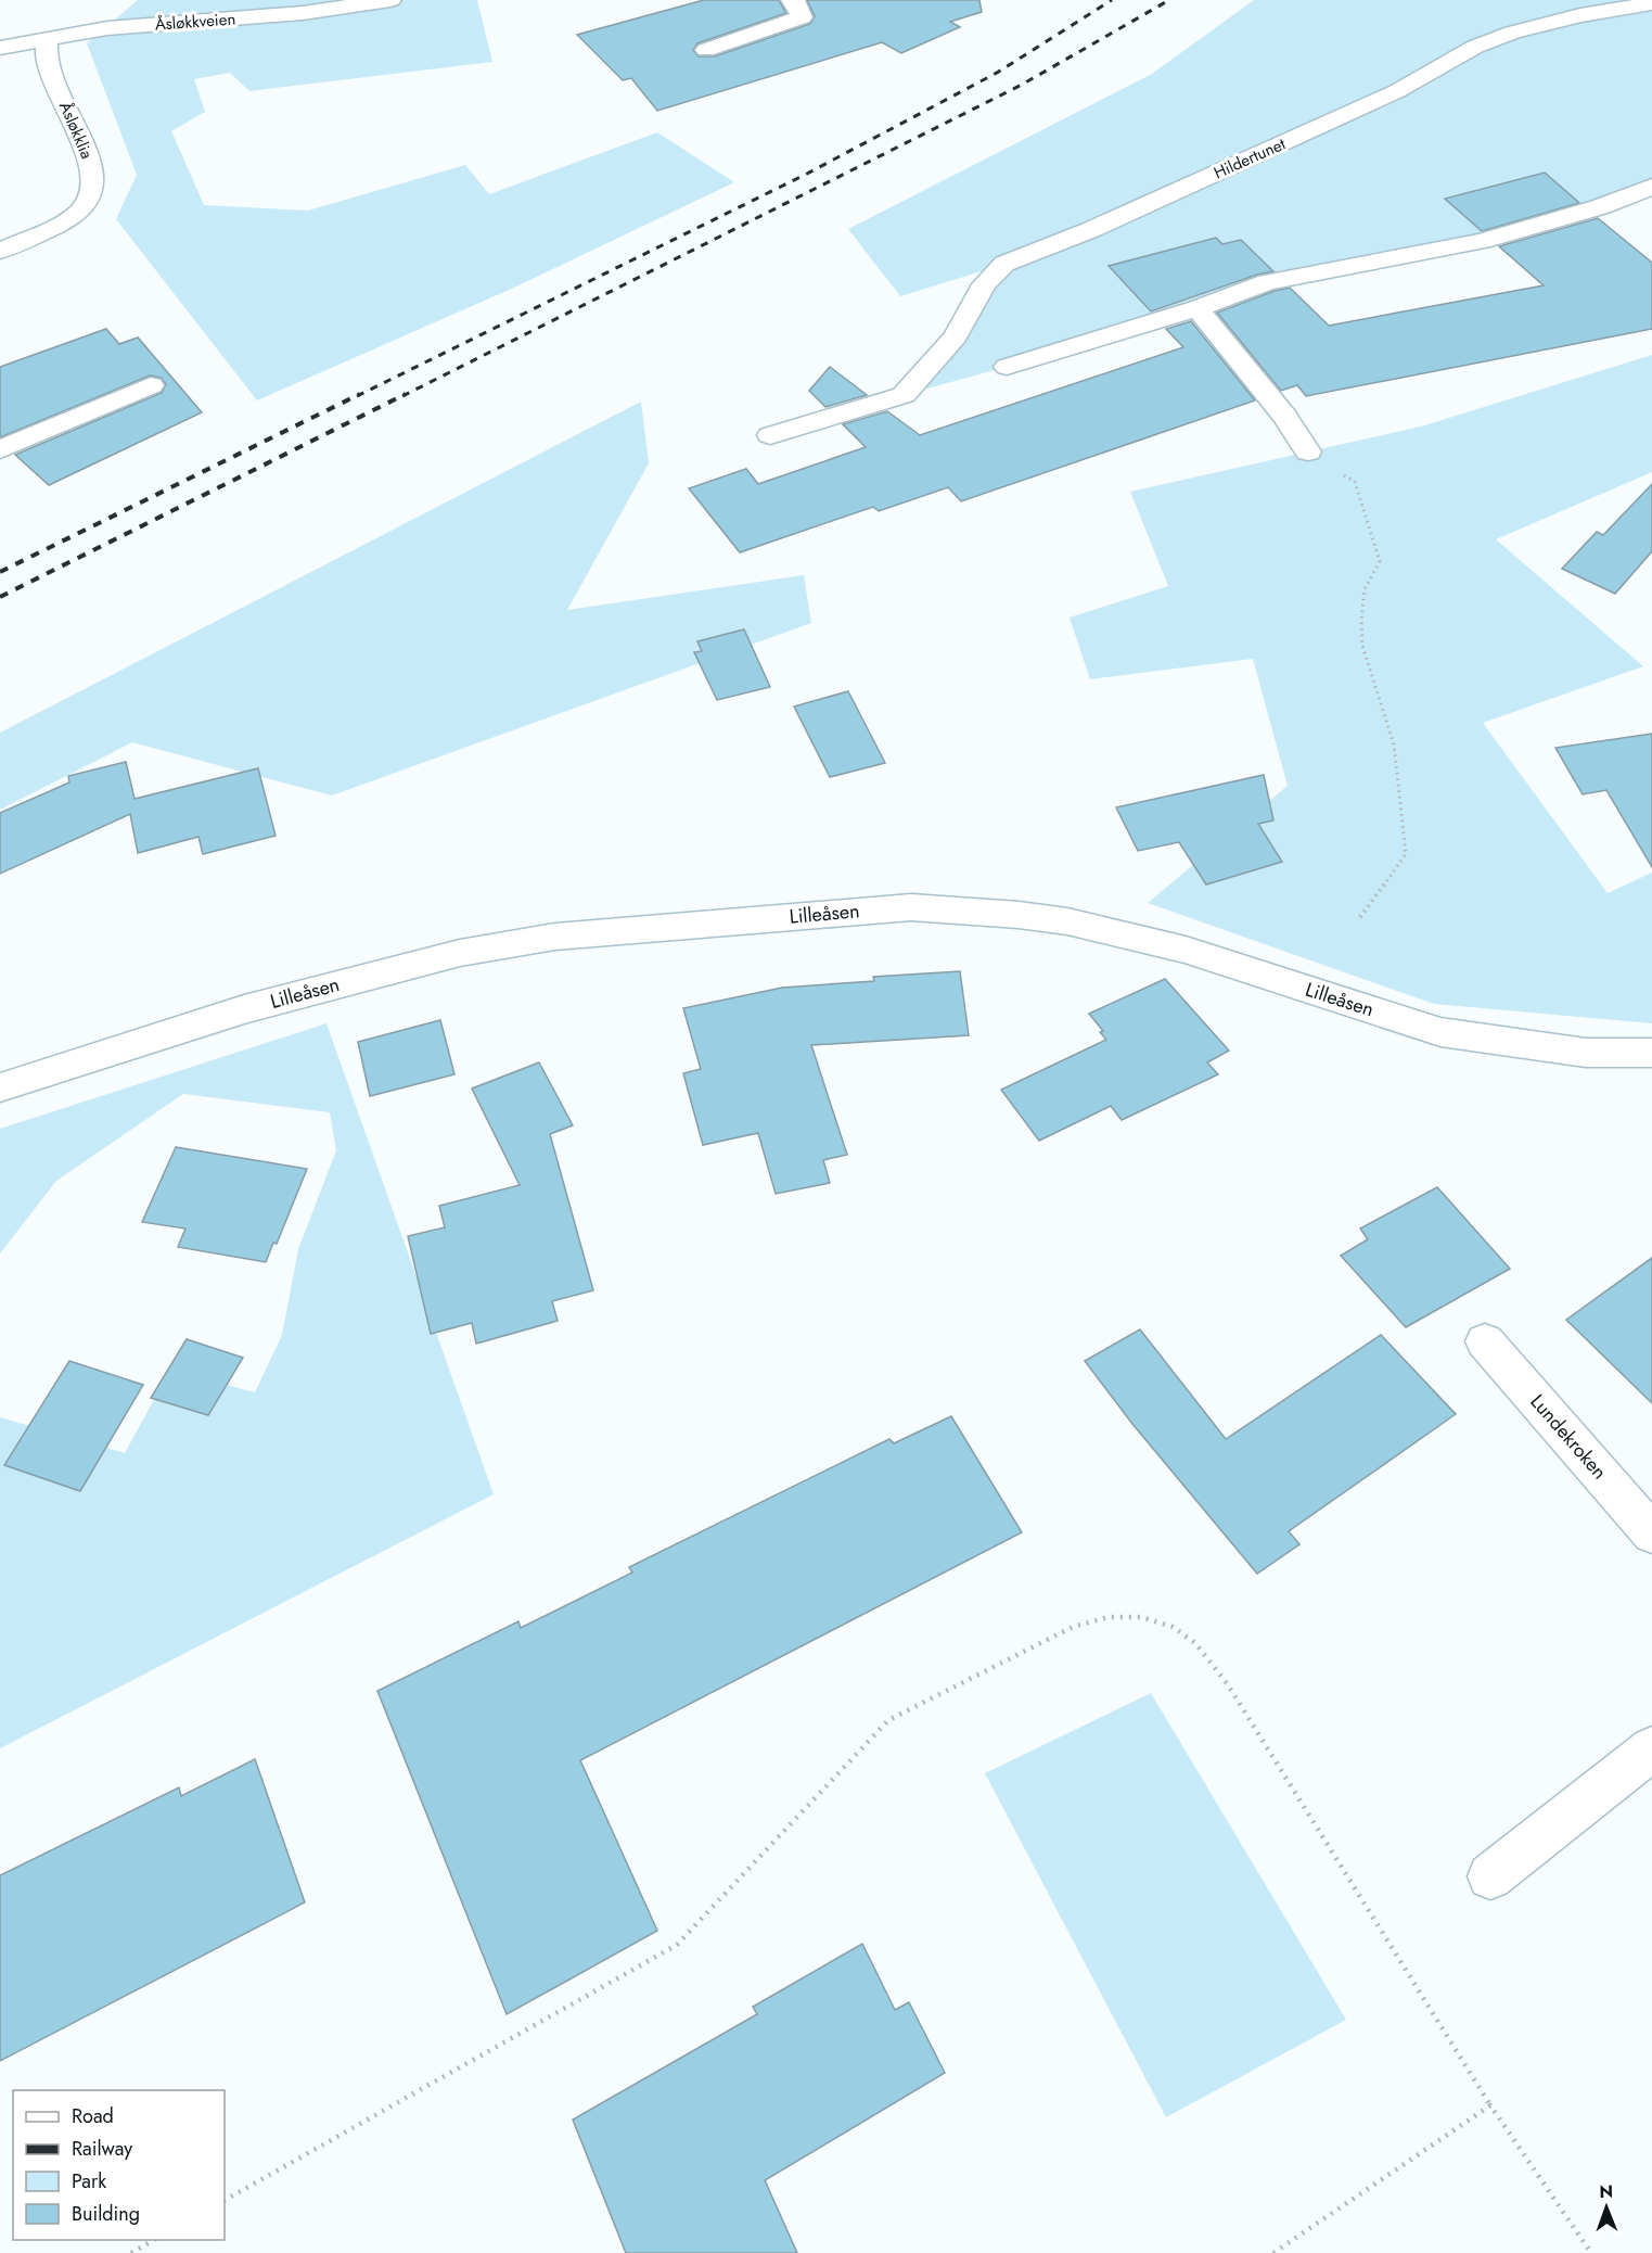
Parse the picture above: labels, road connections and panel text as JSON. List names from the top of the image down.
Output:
{
  "streets": {
    "street": [
      "Åsløkkveien",
      "Åsløkklia",
      "Hildertunet",
      "Lilleåsen",
      "Lundekroken"
    ]
  },
  "crossings": [
    ["Åsløkkveien", "Åsløkklia"]
  ],
  "legend": [
    "Road",
    "Railway",
    "Park",
    "Building"
  ],
  "north": "top"
}
